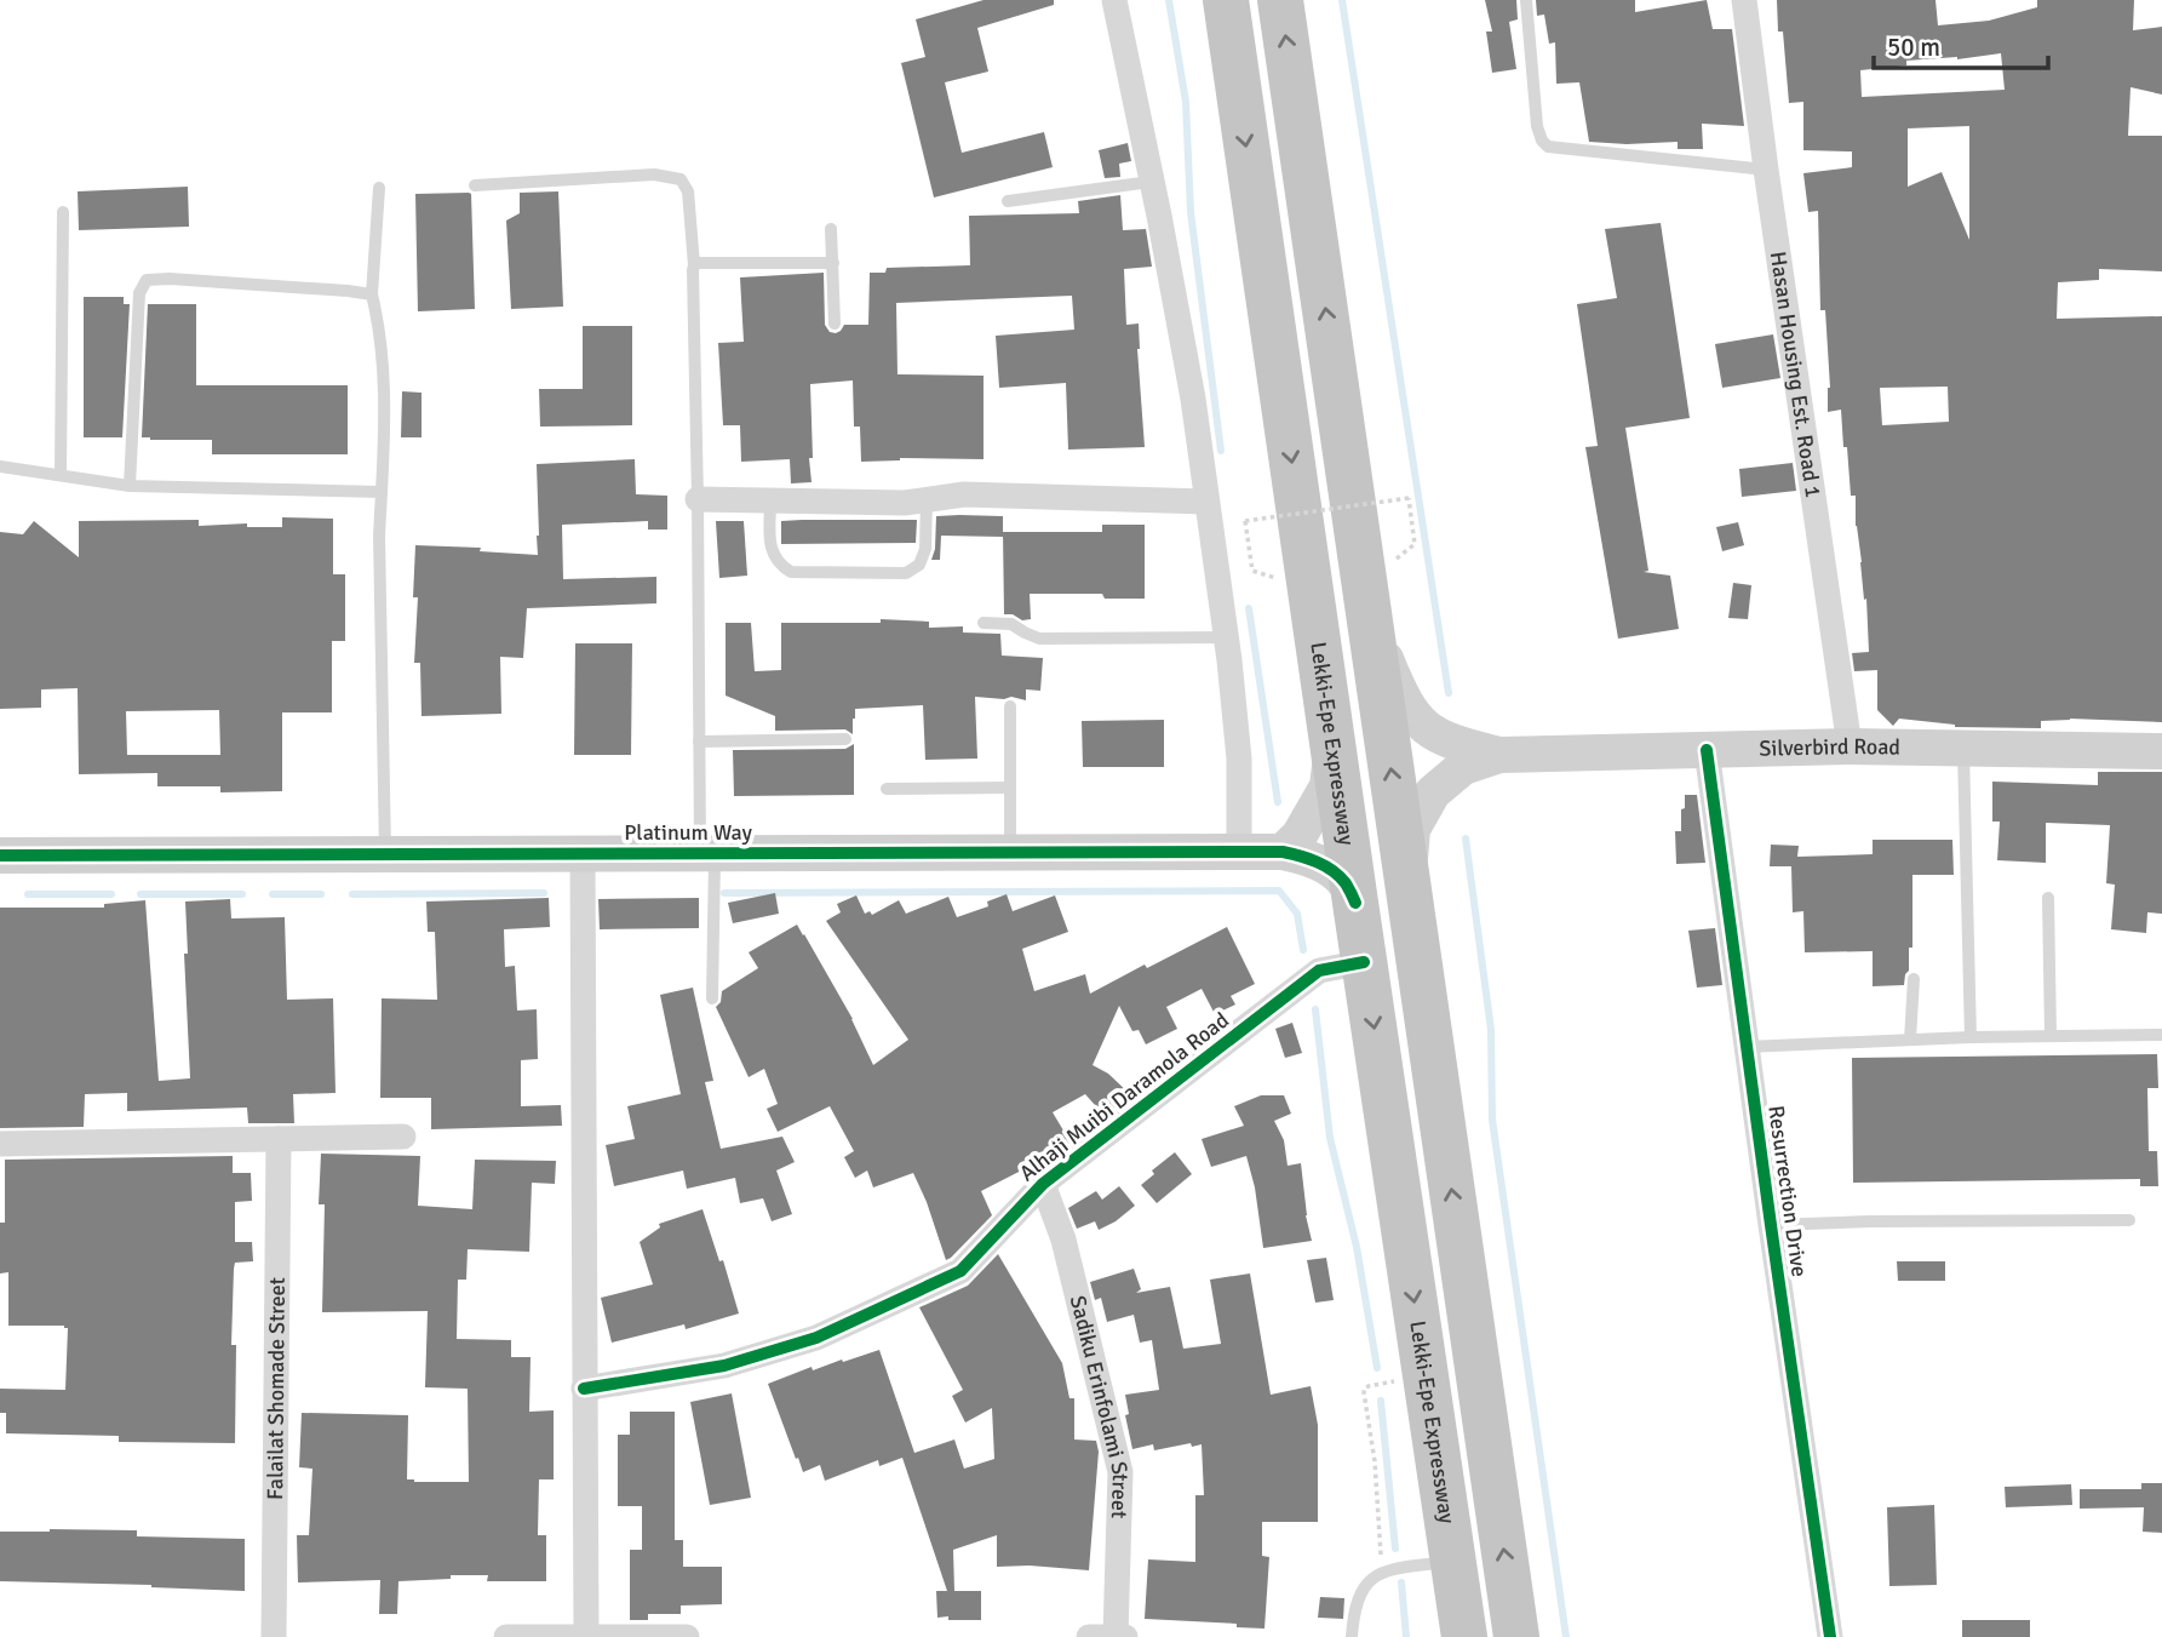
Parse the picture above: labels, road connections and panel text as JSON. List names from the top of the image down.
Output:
{
  "streets": {
    "highway": ["Lekki-Epe Expressway"],
    "street": [
      "Hasan Housing Est. Road 1",
      "Silverbird Road",
      "Platinum Way",
      "Alhaji Muibi Daramola Road",
      "Resurrection Drive",
      "Falailat Shomade Street",
      "Sadiku Erinfolami Street"
    ]
  },
  "crossings": [
    ["Hasan Housing Est. Road 1", "Silverbird Road"],
    ["Lekki-Epe Expressway", "Platinum Way"],
    ["Lekki-Epe Expressway", "Alhaji Muibi Daramola Road"],
    ["Silverbird Road", "Resurrection Drive"],
    ["Alhaji Muibi Daramola Road", "Sadiku Erinfolami Street"]
  ],
  "scale_bar": "50 m"
}
